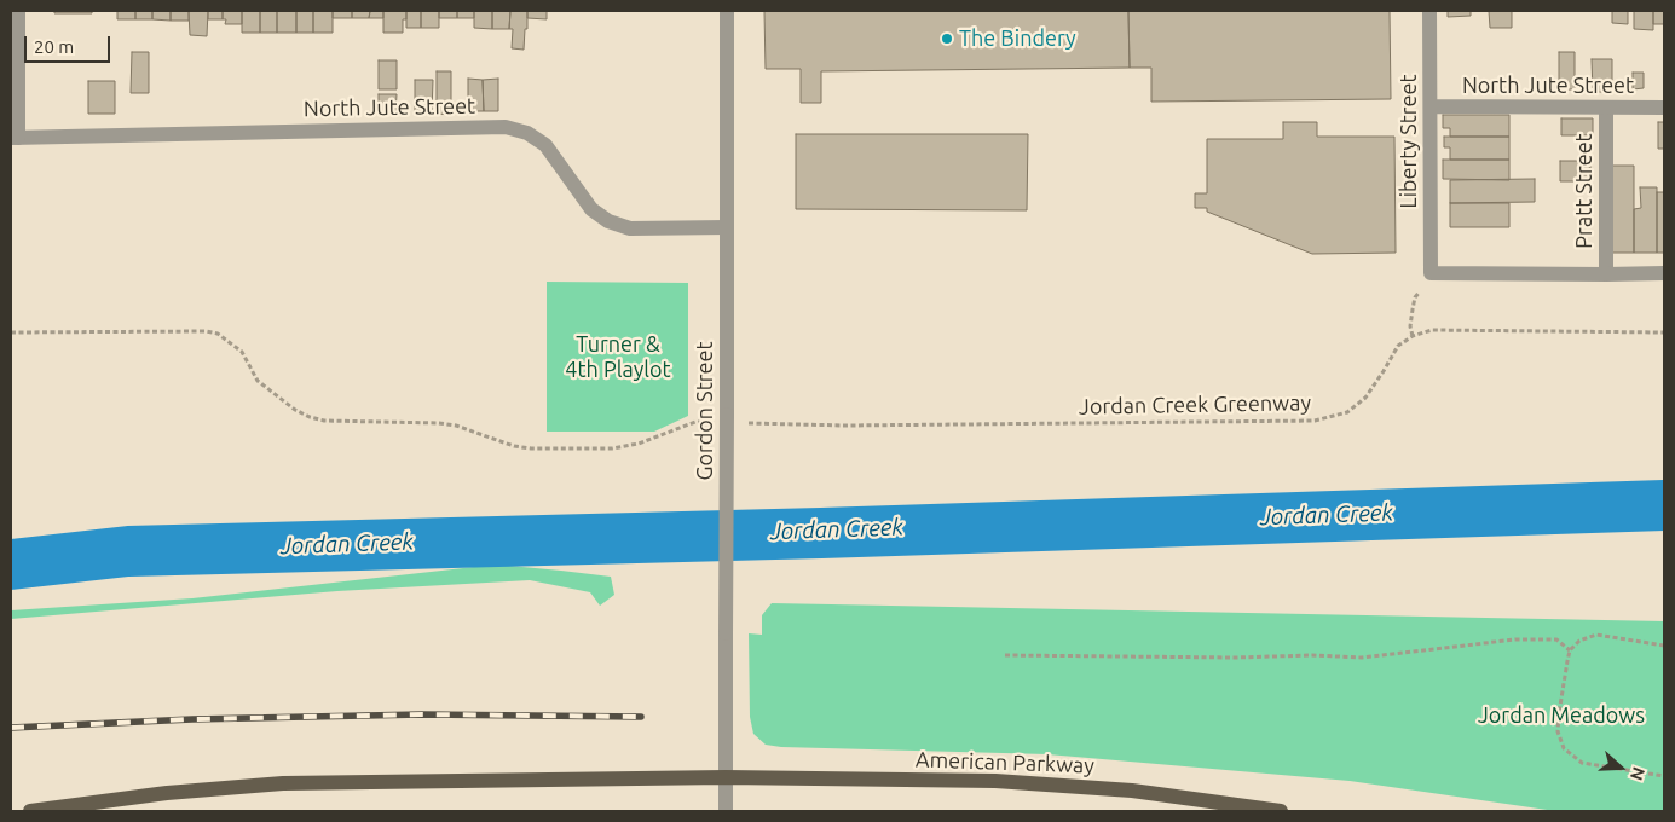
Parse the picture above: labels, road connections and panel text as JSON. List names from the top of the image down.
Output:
{
  "streets": {
    "main road": ["American Parkway"],
    "street": [
      "North Jute Street",
      "Liberty Street",
      "Pratt Street",
      "Gordon Street"
    ],
    "path": ["Jordan Creek Greenway"]
  },
  "crossings": [
    ["North Jute Street", "Liberty Street"],
    ["North Jute Street", "Pratt Street"],
    ["North Jute Street", "Gordon Street"],
    ["Gordon Street", "American Parkway"]
  ],
  "water": ["Jordan Creek"],
  "parks": ["Turner & 4th Playlot", "Jordan Meadows"],
  "places": ["The Bindery"],
  "scale_bar": "20 m",
  "north": "right"
}
